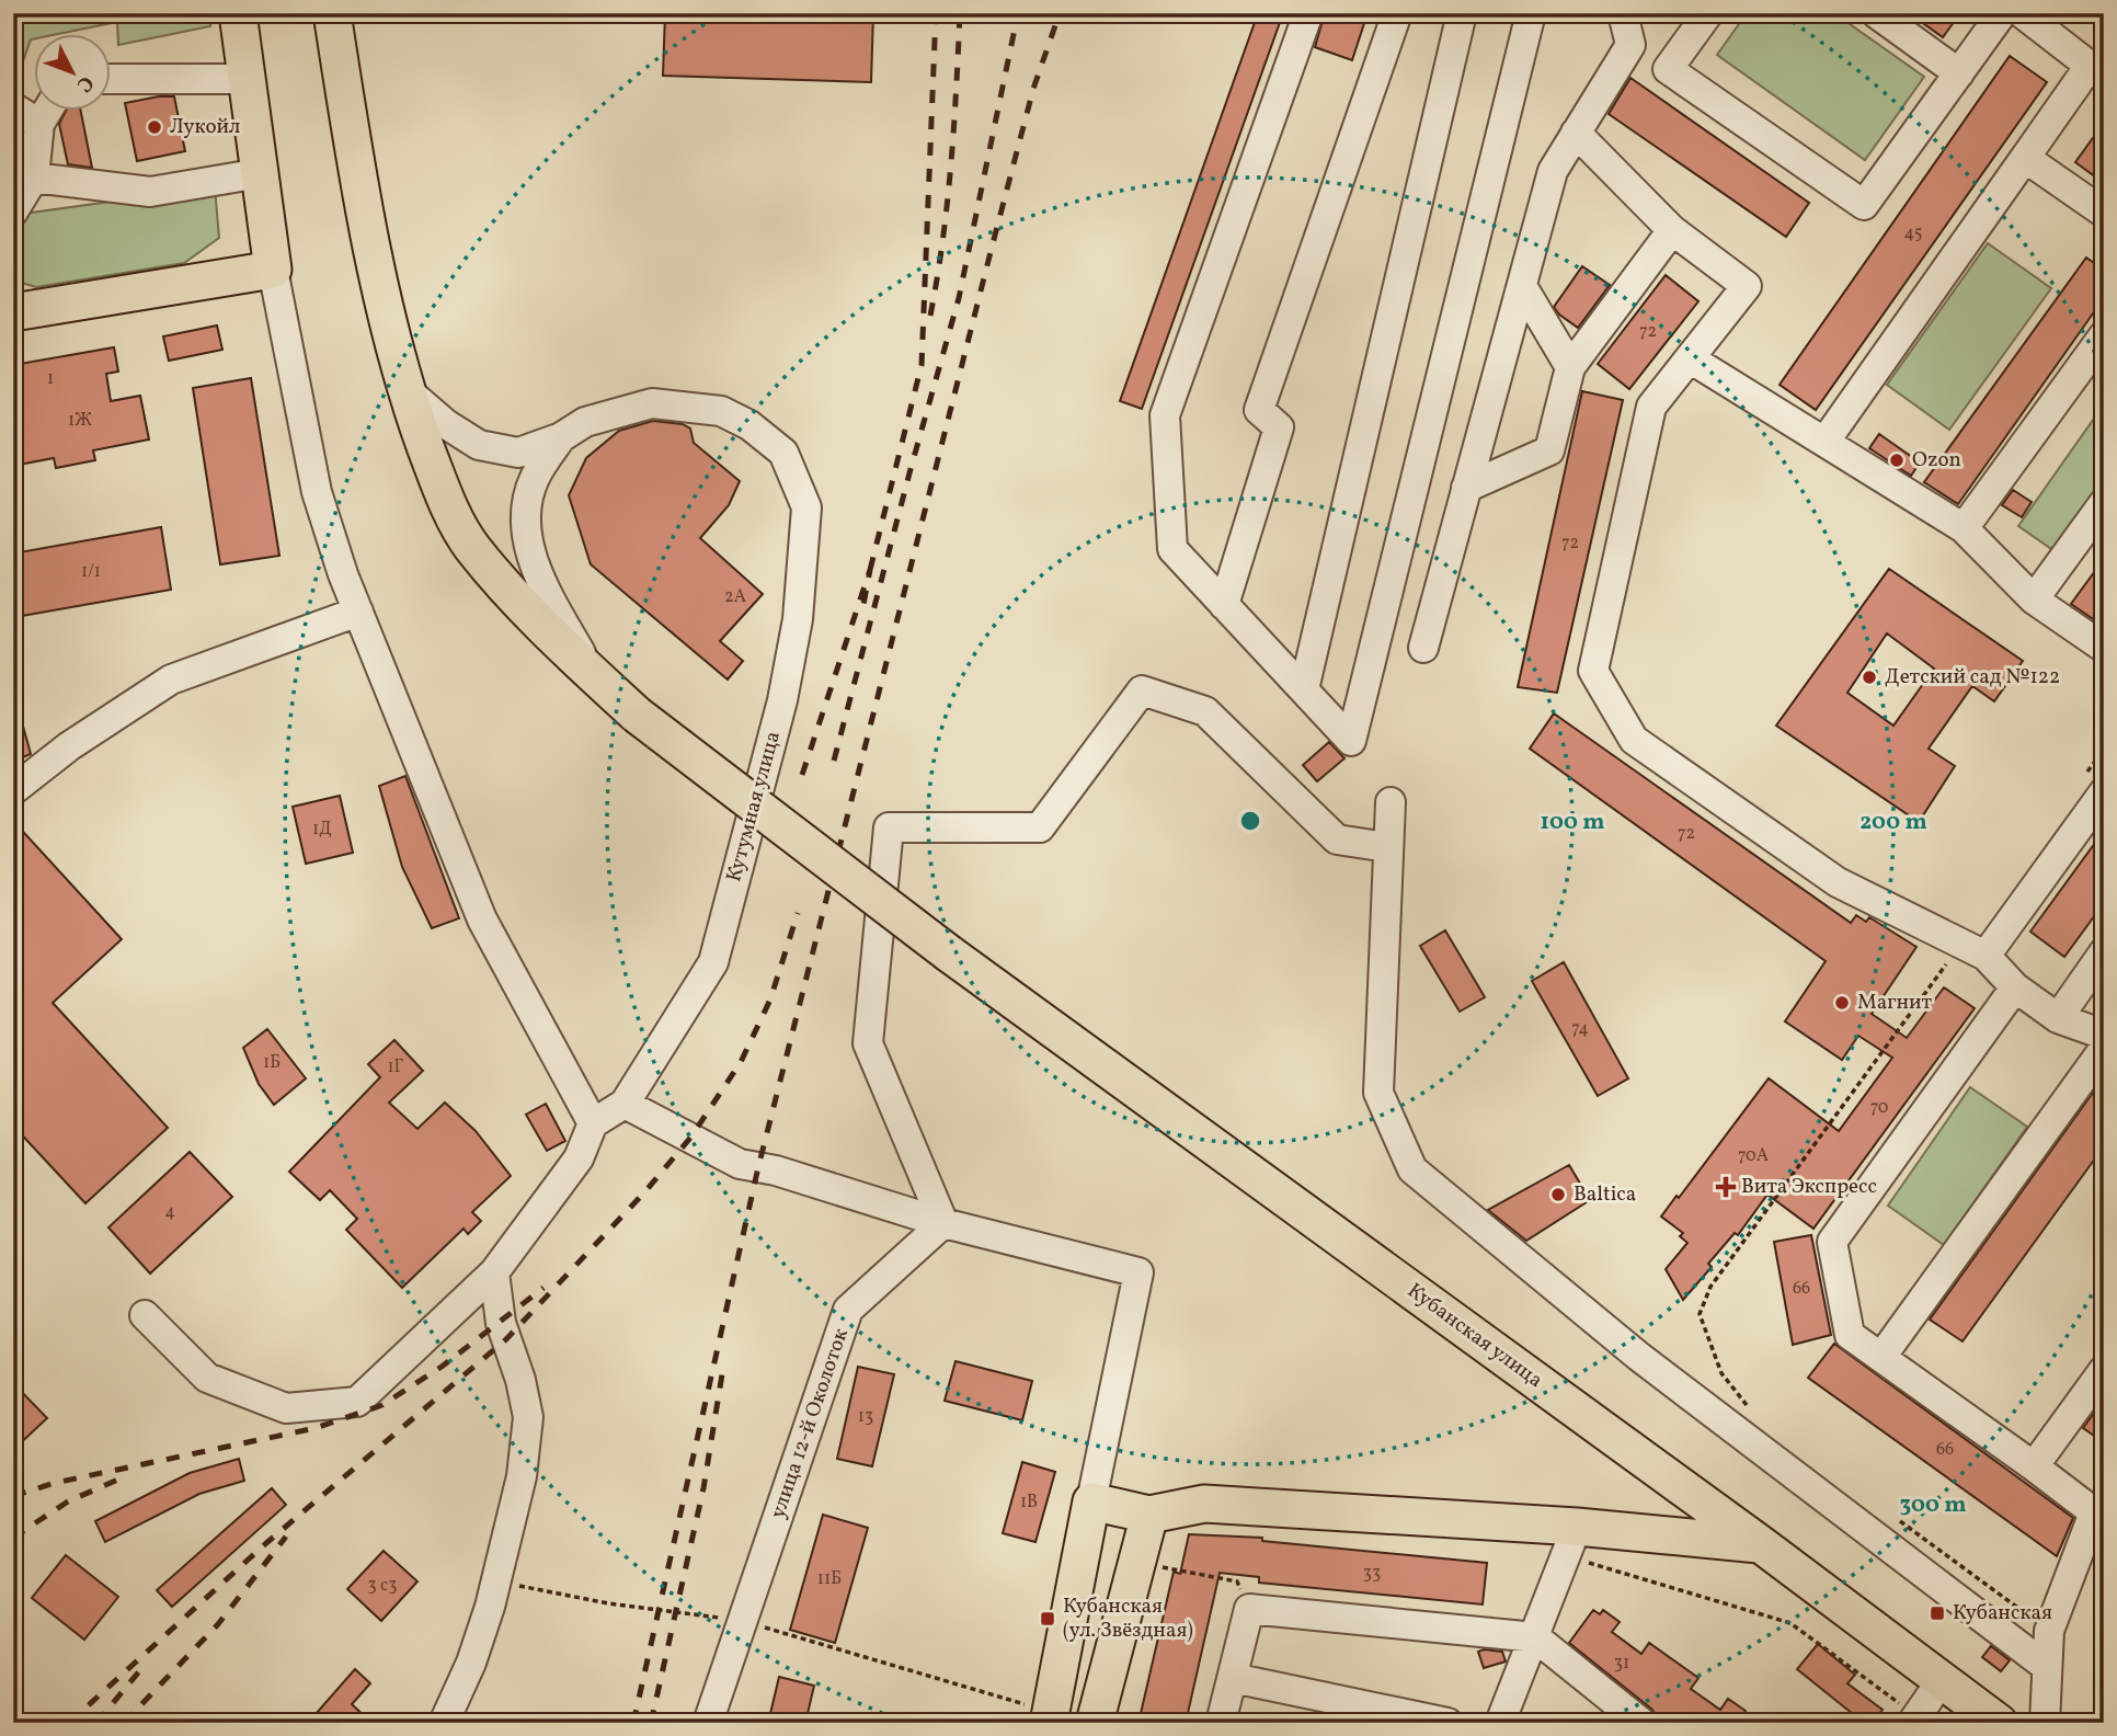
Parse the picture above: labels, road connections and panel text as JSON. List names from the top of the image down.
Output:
{
  "streets": {
    "main road": ["Кубанская улица"],
    "street": ["Кутумная улица", "улица 12-й Околоток"]
  },
  "places": {
    "other": [
      "Лукойл",
      "Ozon",
      "Детский сад №122",
      "Магнит",
      "Baltica"
    ],
    "health": ["Вита Экспресс"],
    "transit": ["Кубанская", "Кубанская (ул. Звёздная)"]
  },
  "house_numbers": [
    "45",
    "72",
    "1",
    "1Ж",
    "72",
    "1/1",
    "2А",
    "1Д",
    "72",
    "74",
    "1Б",
    "1Г",
    "70",
    "70А",
    "4",
    "66",
    "13",
    "66",
    "1В",
    "33",
    "11Б",
    "3 с3",
    "31"
  ],
  "north": "bottom right",
  "rings": ["100 m", "200 m", "300 m"]
}
